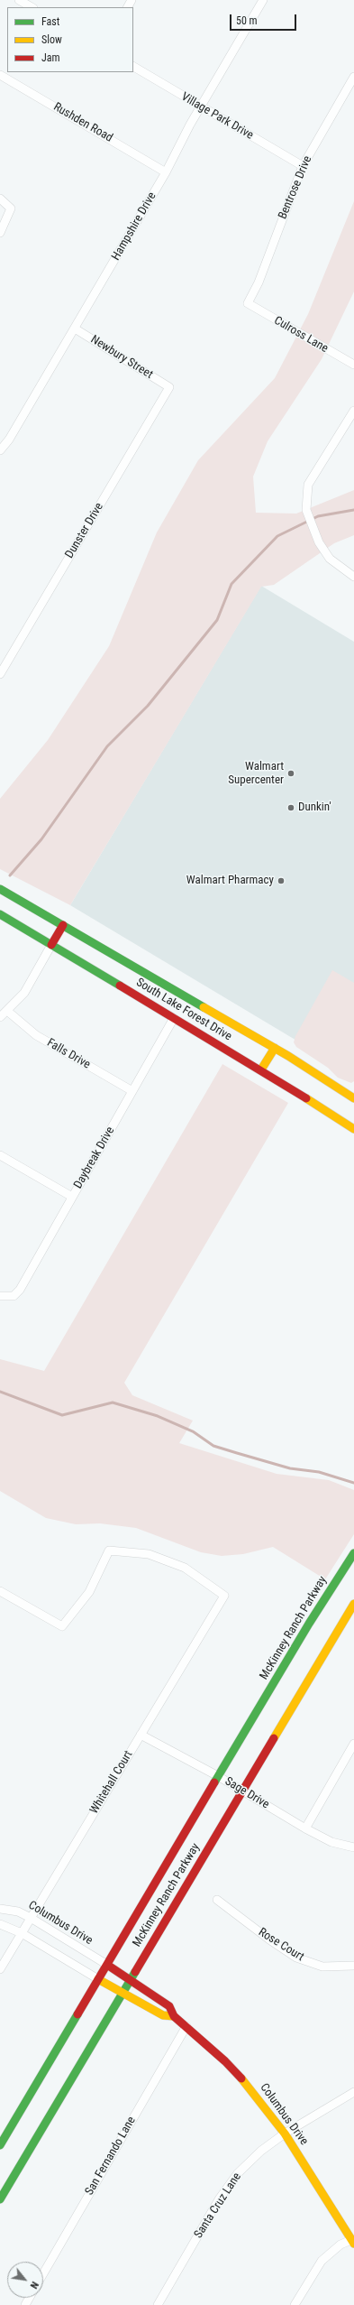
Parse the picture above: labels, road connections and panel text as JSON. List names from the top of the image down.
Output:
{
  "streets": {
    "main road": ["South Lake Forest Drive", "McKinney Ranch Parkway", "Columbus Drive"],
    "street": [
      "Village Park Drive",
      "Rushden Road",
      "Bentrose Drive",
      "Hampshire Drive",
      "Culross Lane",
      "Newbury Street",
      "Dunster Drive",
      "Falls Drive",
      "Daybreak Drive",
      "Whitehall Court",
      "Sage Drive",
      "Rose Court",
      "San Fernando Lane",
      "Santa Cruz Lane"
    ]
  },
  "crossings": [
    ["Village Park Drive", "Bentrose Drive"],
    ["Village Park Drive", "Hampshire Drive"],
    ["Rushden Road", "Hampshire Drive"],
    ["Bentrose Drive", "Culross Lane"],
    ["Hampshire Drive", "Newbury Street"],
    ["Newbury Street", "Dunster Drive"],
    ["South Lake Forest Drive", "Daybreak Drive"],
    ["Falls Drive", "Daybreak Drive"],
    ["McKinney Ranch Parkway", "Sage Drive"],
    ["McKinney Ranch Parkway", "Columbus Drive"],
    ["Whitehall Court", "Sage Drive"],
    ["Whitehall Court", "Columbus Drive"],
    ["Columbus Drive", "San Fernando Lane"],
    ["Columbus Drive", "Santa Cruz Lane"]
  ],
  "places": ["Walmart Supercenter", "Dunkin'", "Walmart Pharmacy"],
  "legend": ["Fast", "Slow", "Jam"],
  "scale_bar": "50 m",
  "north": "bottom right"
}
